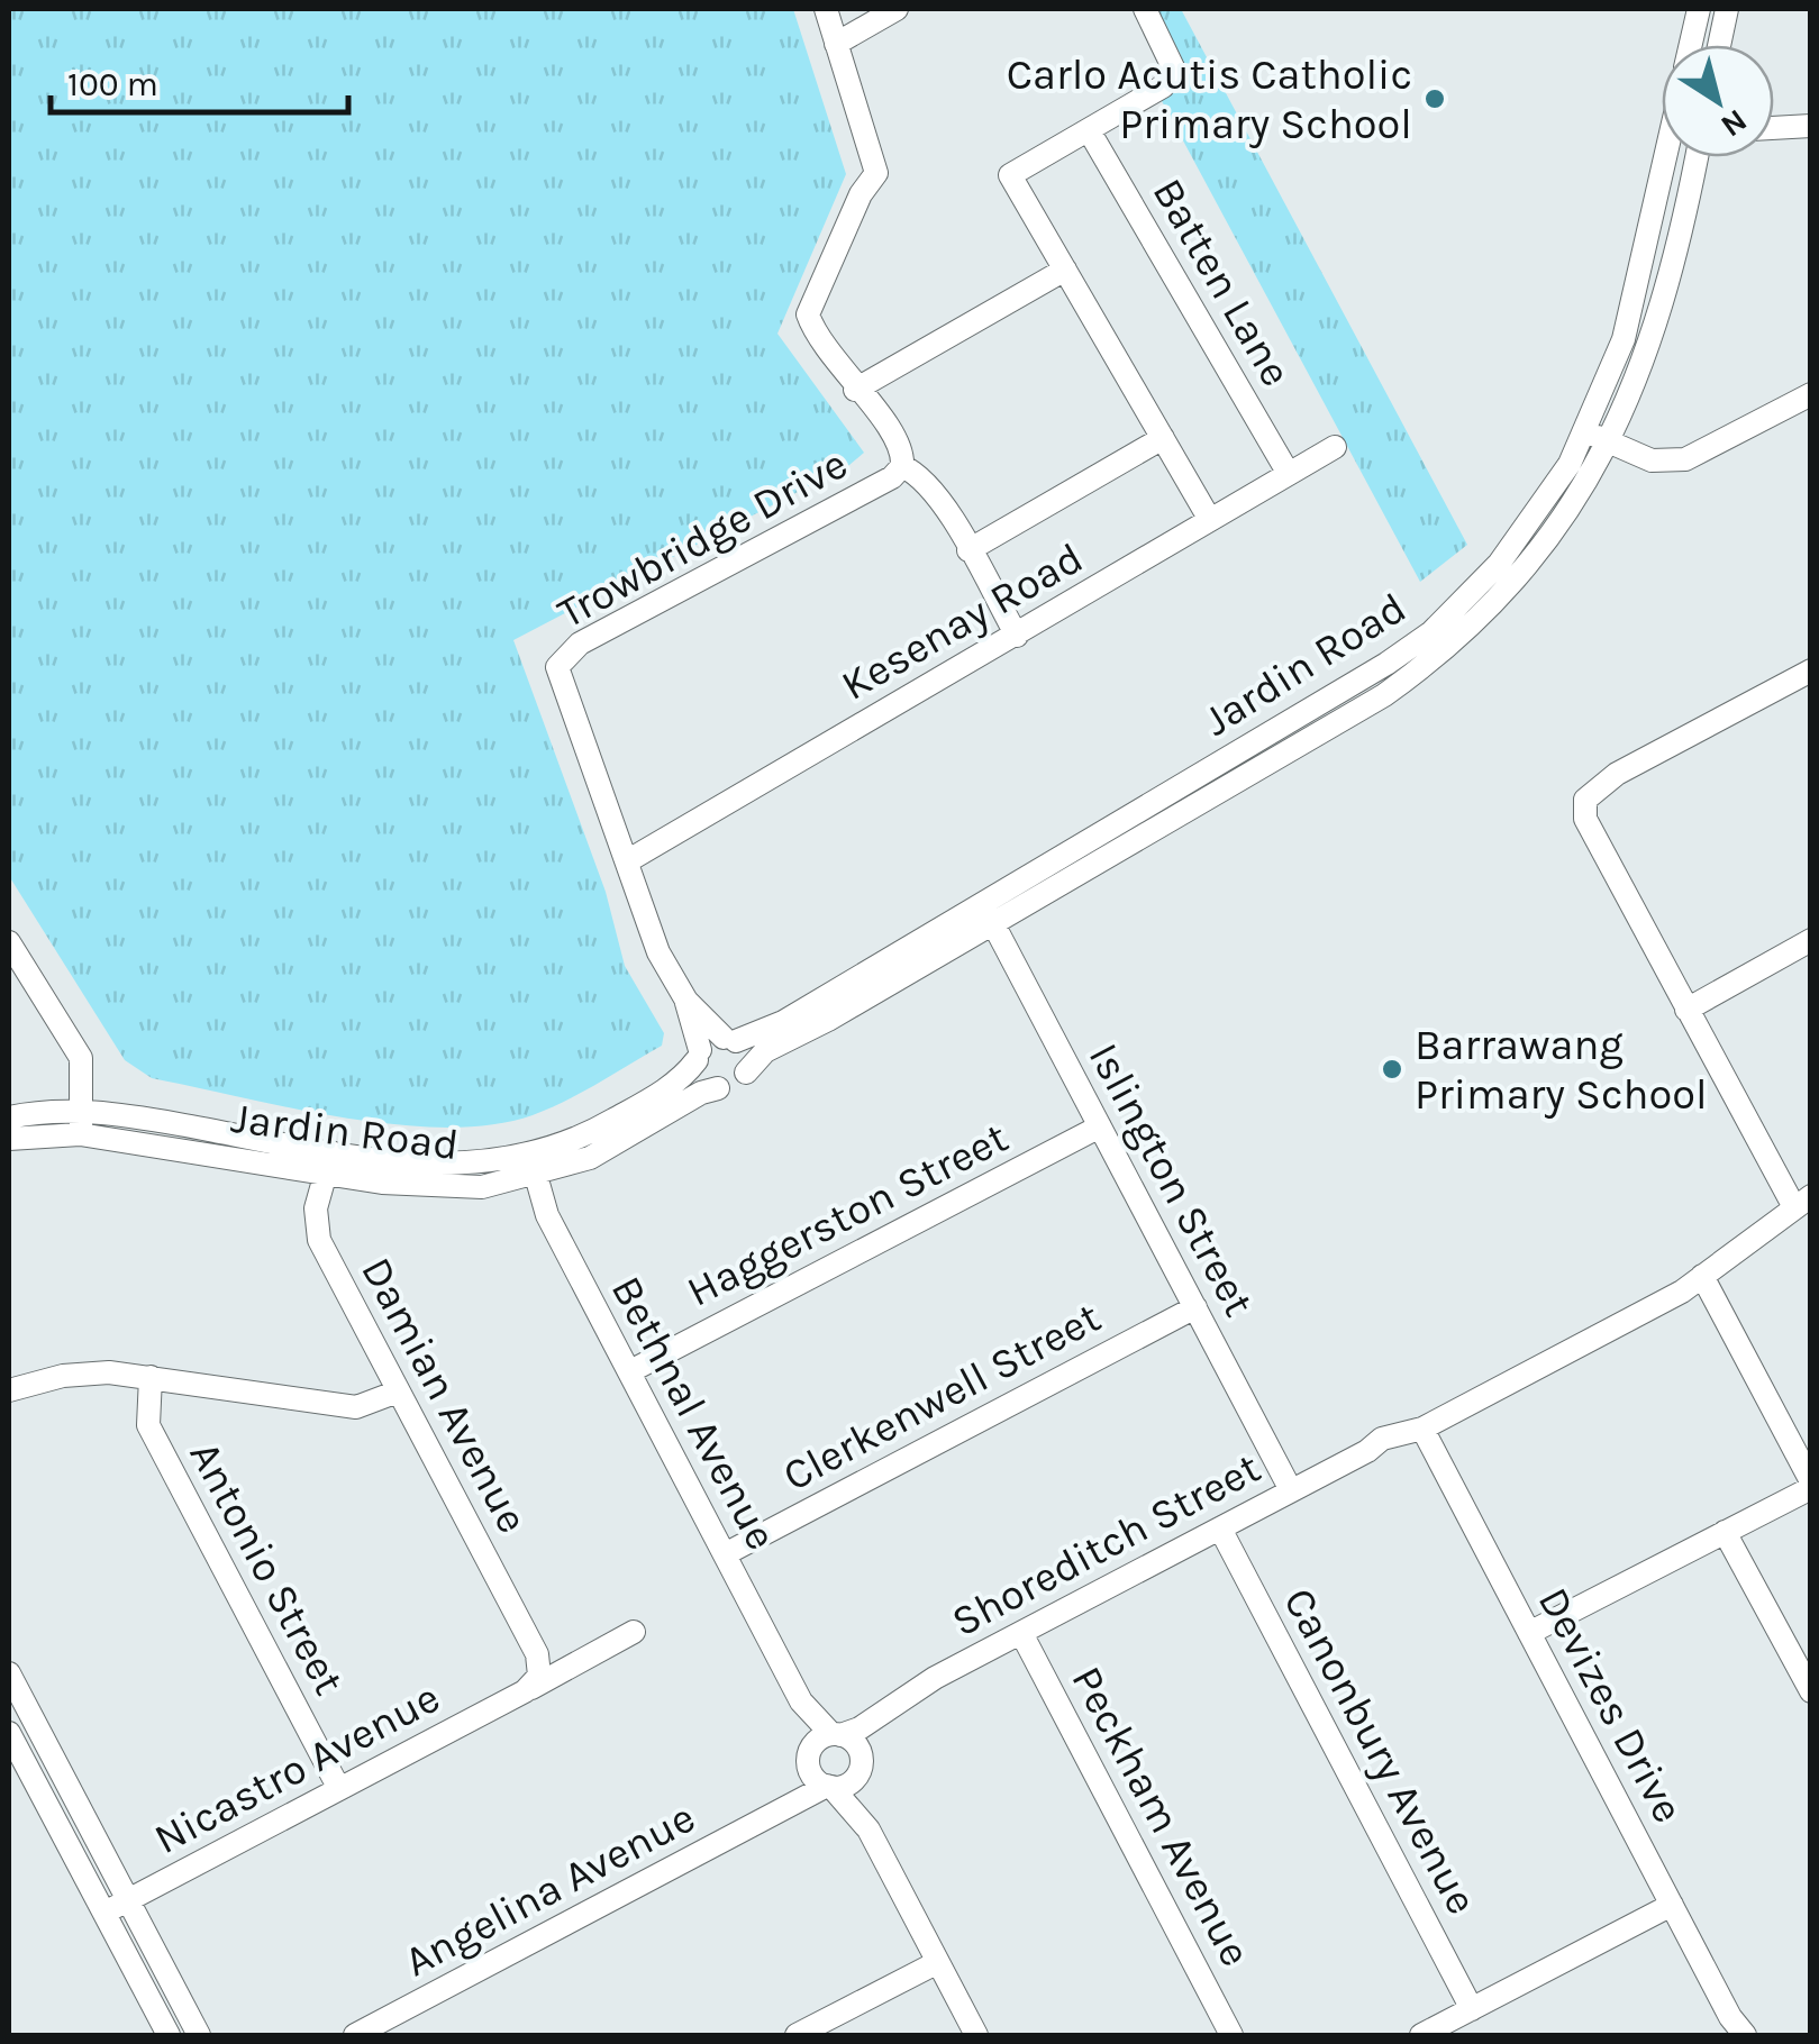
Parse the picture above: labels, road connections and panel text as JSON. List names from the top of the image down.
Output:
{
  "streets": {
    "street": [
      "Batten Lane",
      "Trowbridge Drive",
      "Kesenay Road",
      "Jardin Road",
      "Islington Street",
      "Haggerston Street",
      "Damian Avenue",
      "Clerkenwell Street",
      "Bethnal Avenue",
      "Shoreditch Street",
      "Antonio Street",
      "Devizes Drive",
      "Canonbury Avenue",
      "Nicastro Avenue",
      "Peckham Avenue",
      "Angelina Avenue"
    ]
  },
  "crossings": [
    ["Batten Lane", "Kesenay Road"],
    ["Trowbridge Drive", "Kesenay Road"],
    ["Trowbridge Drive", "Jardin Road"],
    ["Jardin Road", "Islington Street"],
    ["Jardin Road", "Damian Avenue"],
    ["Jardin Road", "Bethnal Avenue"],
    ["Islington Street", "Haggerston Street"],
    ["Islington Street", "Clerkenwell Street"],
    ["Islington Street", "Shoreditch Street"],
    ["Haggerston Street", "Bethnal Avenue"],
    ["Damian Avenue", "Nicastro Avenue"],
    ["Clerkenwell Street", "Bethnal Avenue"],
    ["Bethnal Avenue", "Shoreditch Street"],
    ["Bethnal Avenue", "Angelina Avenue"],
    ["Shoreditch Street", "Devizes Drive"],
    ["Shoreditch Street", "Canonbury Avenue"],
    ["Shoreditch Street", "Peckham Avenue"],
    ["Shoreditch Street", "Angelina Avenue"],
    ["Antonio Street", "Nicastro Avenue"]
  ],
  "places": ["Carlo Acutis Catholic Primary School", "Barrawang Primary School"],
  "scale_bar": "100 m",
  "north": "bottom right"
}
